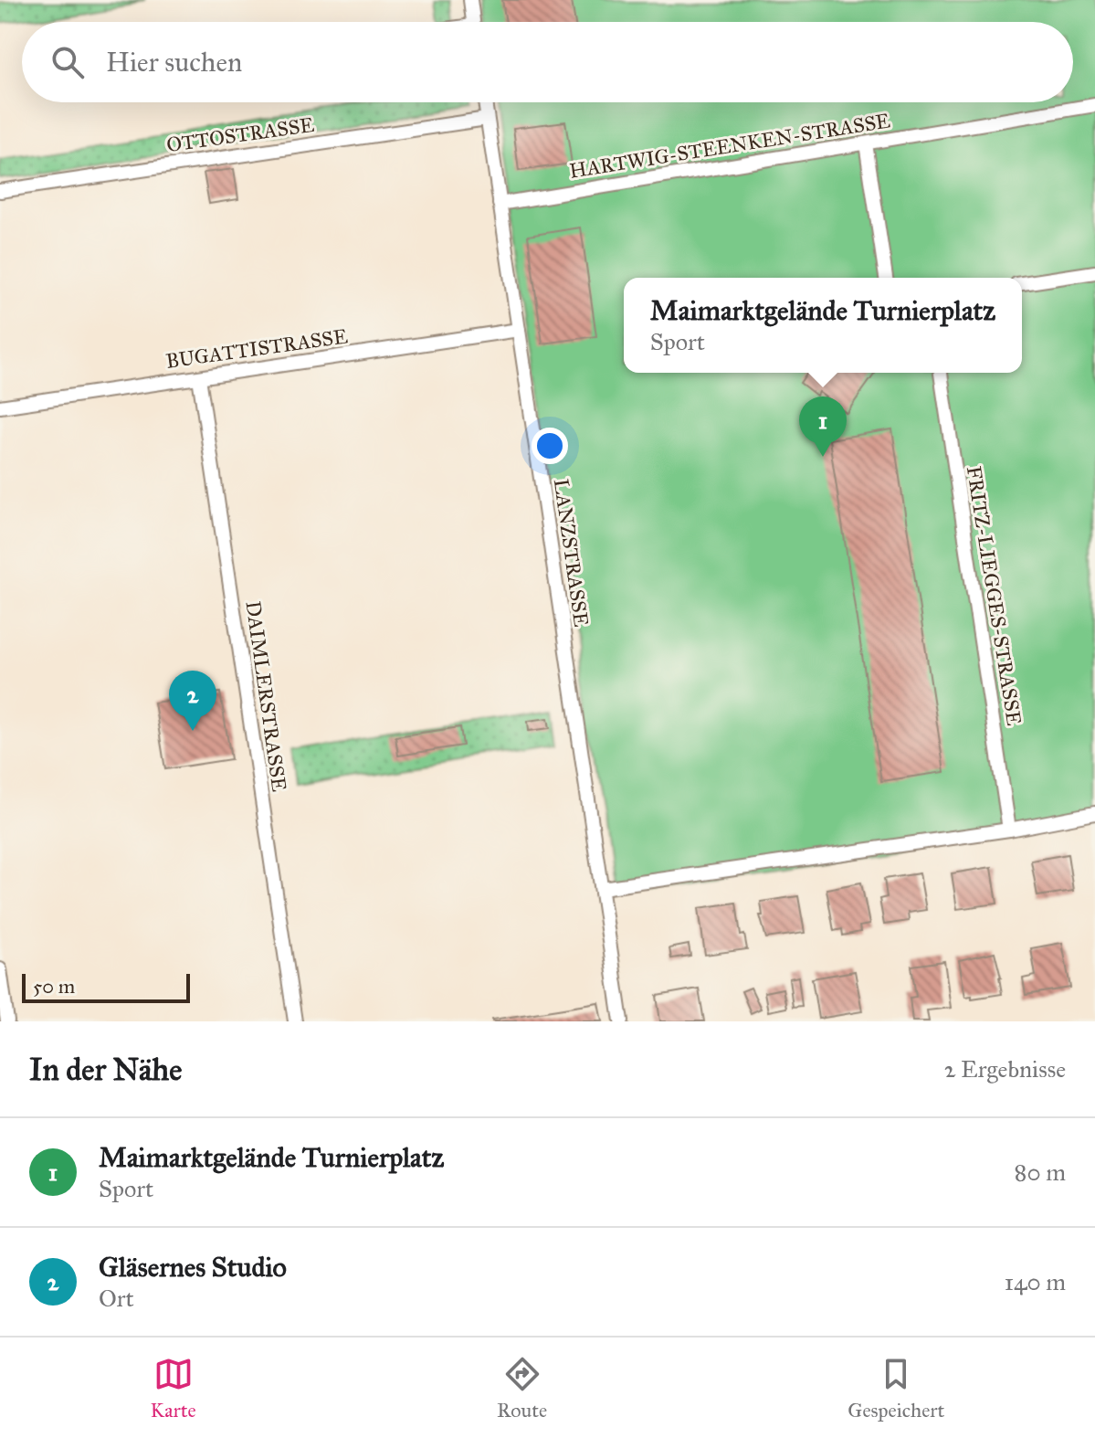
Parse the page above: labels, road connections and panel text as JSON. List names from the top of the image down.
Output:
{
  "streets": {
    "lane": [
      "OTTOSTRASSE",
      "HARTWIG-STEENKEN-STRASSE",
      "BUGATTISTRASSE",
      "LANZSTRASSE",
      "FRITZ-LIEGGES-STRASSE",
      "DAIMLERSTRASSE"
    ]
  },
  "crossings": [
    ["OTTOSTRASSE", "LANZSTRASSE"],
    ["HARTWIG-STEENKEN-STRASSE", "LANZSTRASSE"],
    ["BUGATTISTRASSE", "LANZSTRASSE"],
    ["BUGATTISTRASSE", "DAIMLERSTRASSE"]
  ],
  "scale_bar": "50 m",
  "page": {
    "search": "Hier suchen",
    "popup": ["Maimarktgelände Turnierplatz", "Sport"],
    "pins": ["1", "2"],
    "scale": "50 m",
    "heading": ["In der Nähe", "2 Ergebnisse"],
    "list": [
      {
        "mark": "1",
        "name": "Maimarktgelände Turnierplatz",
        "note": "Sport",
        "value": "80 m"
      },
      {
        "mark": "2",
        "name": "Gläsernes Studio",
        "note": "Ort",
        "value": "140 m"
      }
    ],
    "nav": ["Karte", "Route", "Gespeichert"]
  }
}
